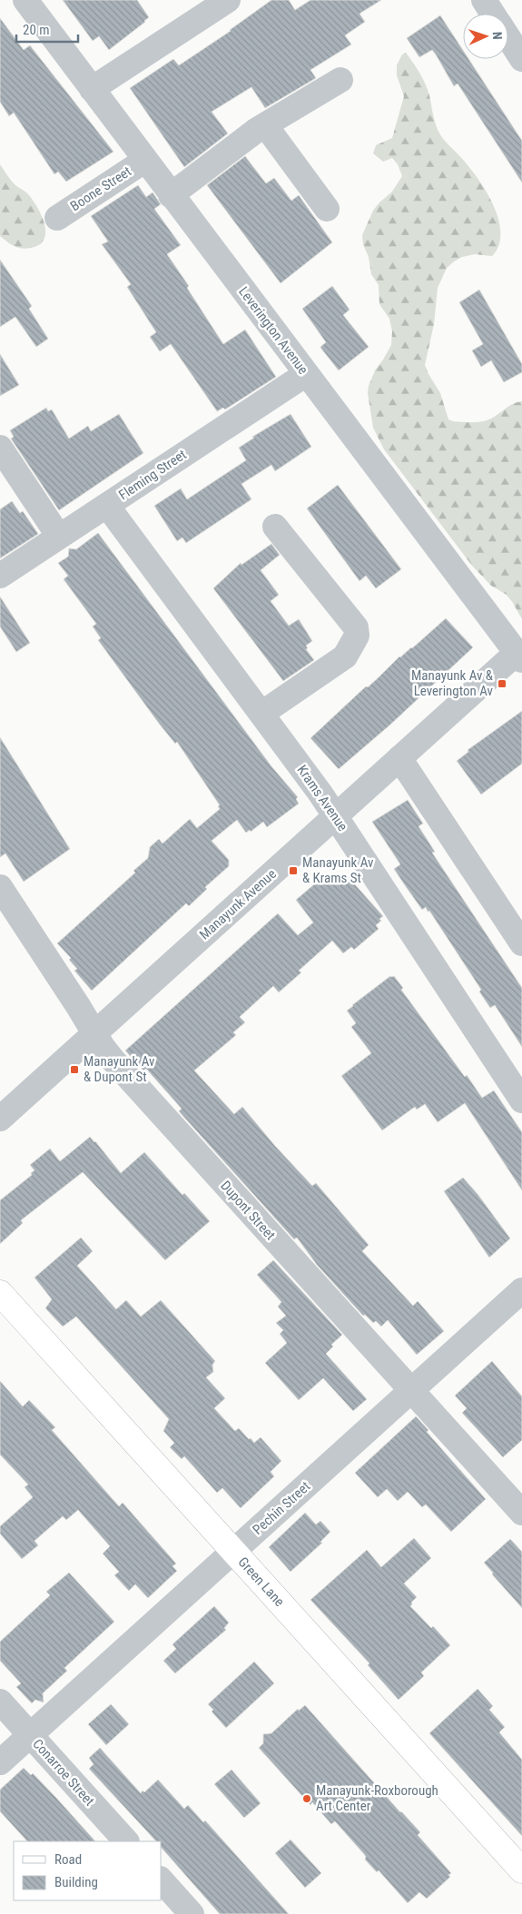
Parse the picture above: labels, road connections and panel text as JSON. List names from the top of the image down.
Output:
{
  "streets": {
    "main road": ["Green Lane"],
    "street": [
      "Boone Street",
      "Leverington Avenue",
      "Fleming Street",
      "Krams Avenue",
      "Manayunk Avenue",
      "Dupont Street",
      "Pechin Street",
      "Conarroe Street"
    ]
  },
  "crossings": [
    ["Boone Street", "Leverington Avenue"],
    ["Leverington Avenue", "Fleming Street"],
    ["Leverington Avenue", "Manayunk Avenue"],
    ["Fleming Street", "Krams Avenue"],
    ["Krams Avenue", "Manayunk Avenue"],
    ["Manayunk Avenue", "Dupont Street"],
    ["Dupont Street", "Pechin Street"],
    ["Pechin Street", "Green Lane"],
    ["Pechin Street", "Conarroe Street"]
  ],
  "places": {
    "transit": ["Manayunk Av & Leverington Av", "Manayunk Av & Krams St", "Manayunk Av & Dupont St"],
    "other": ["Manayunk-Roxborough Art Center"]
  },
  "legend": ["Road", "Building"],
  "scale_bar": "20 m",
  "north": "right"
}
